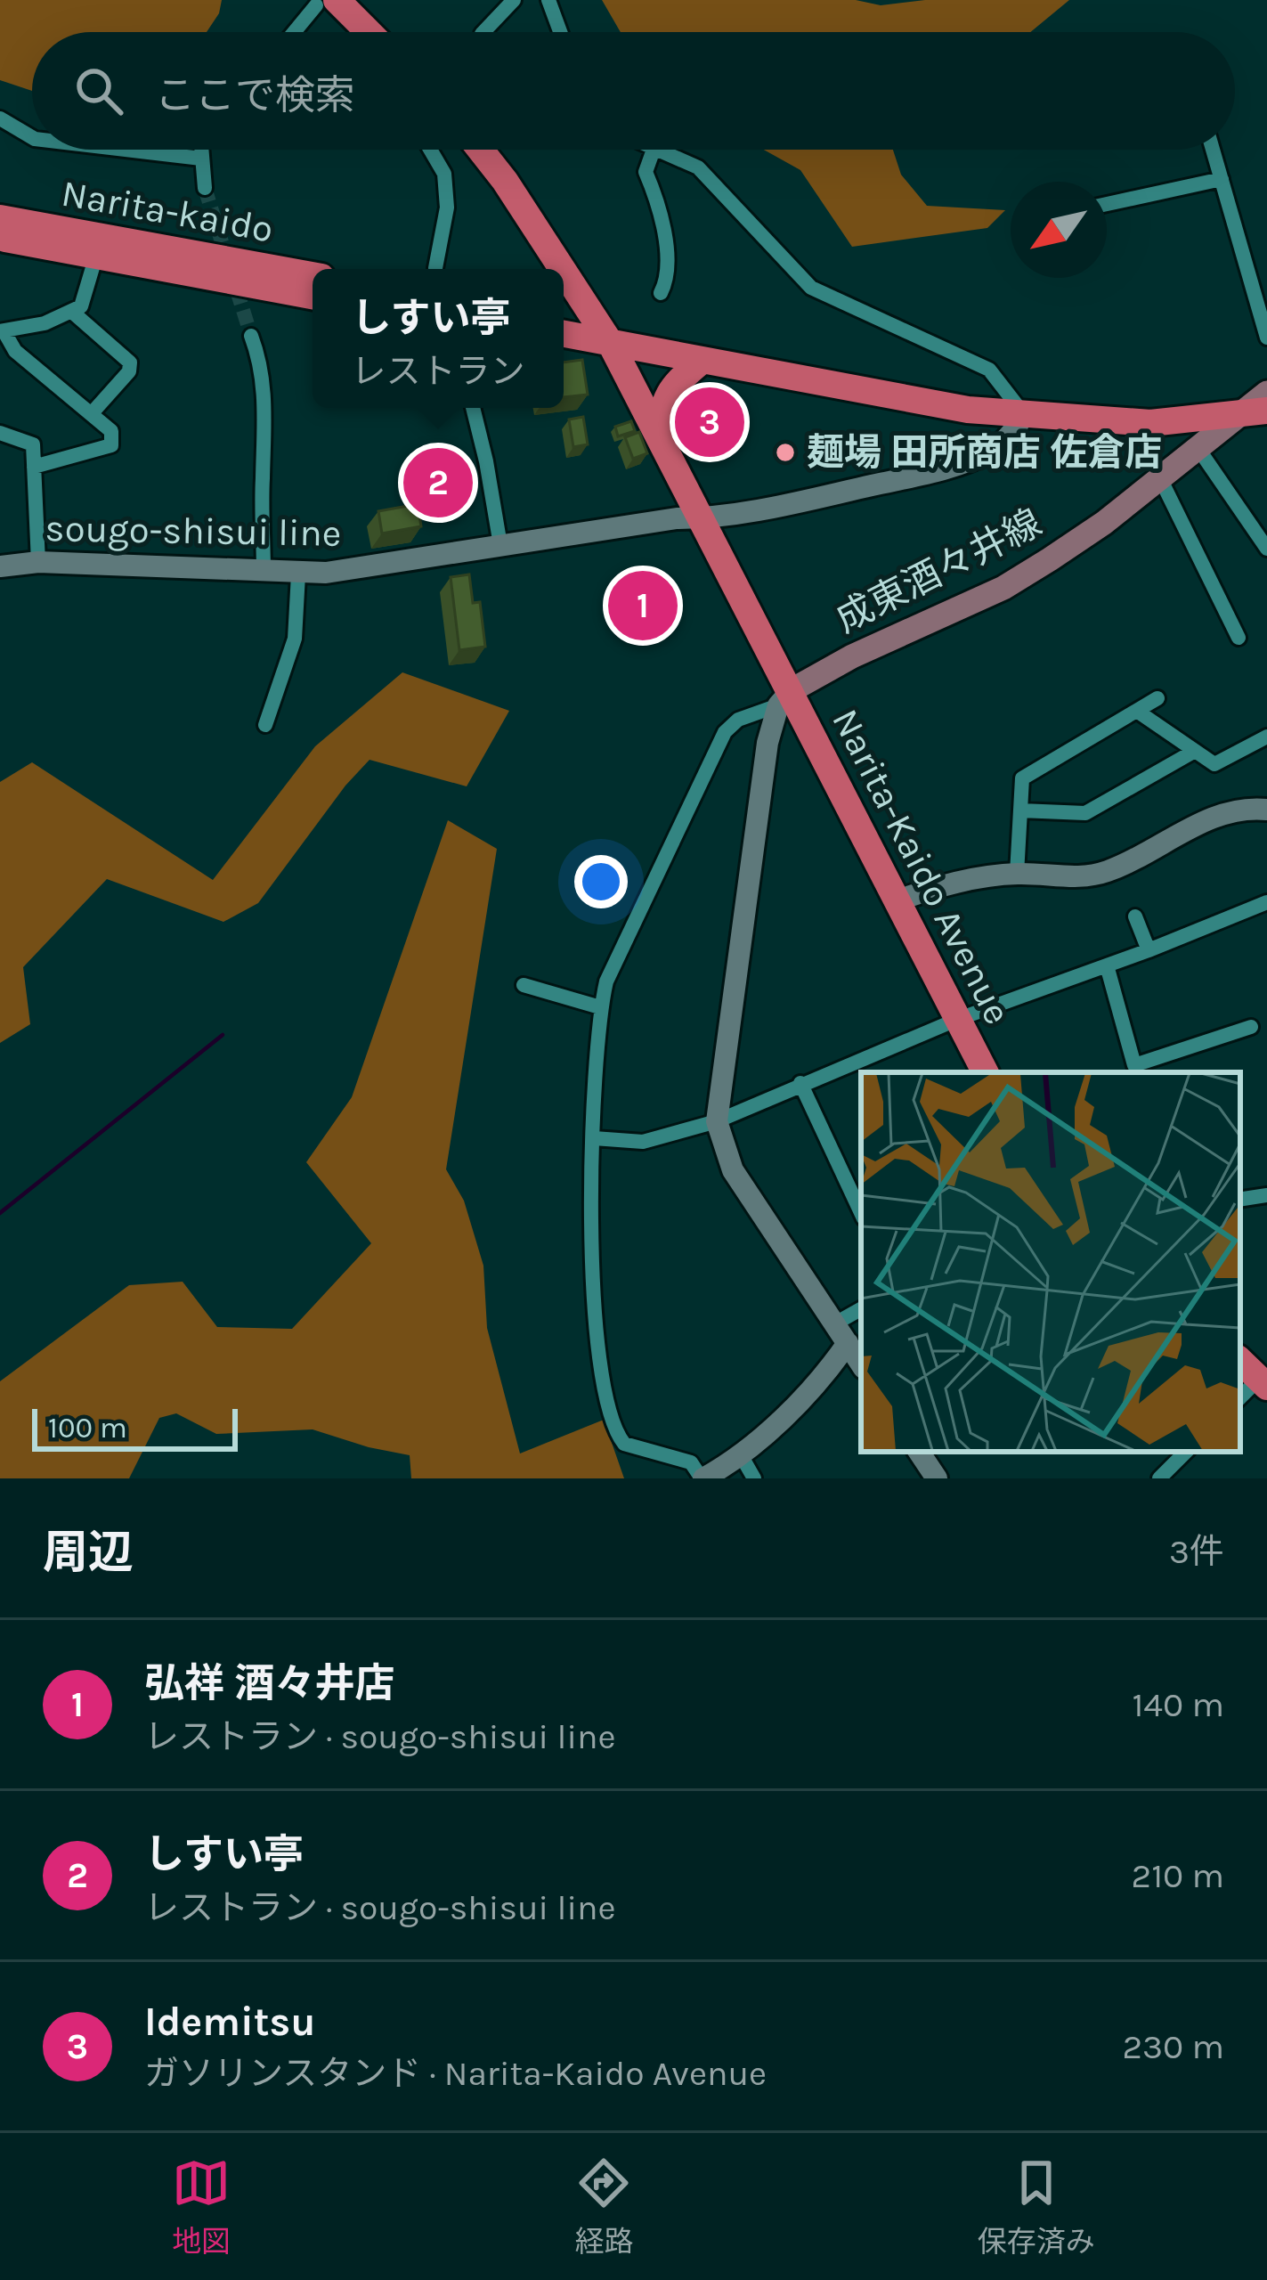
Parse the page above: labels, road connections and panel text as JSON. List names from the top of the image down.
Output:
{
  "streets": {
    "highway": ["Narita-kaido", "Narita-Kaido Avenue"],
    "main road": ["成東酒々井線"],
    "street": ["sougo-shisui line"]
  },
  "crossings": [
    ["sougo-shisui line", "Narita-Kaido Avenue"],
    ["成東酒々井線", "Narita-Kaido Avenue"]
  ],
  "places": ["麺場 田所商店 佐倉店"],
  "scale_bar": "100 m",
  "north": "bottom left",
  "page": {
    "search": "ここで検索",
    "popup": ["しすい亭", "レストラン"],
    "pins": ["3", "2", "1"],
    "scale": "100 m",
    "heading": ["周辺", "3件"],
    "list": [
      {
        "mark": "1",
        "name": "弘祥 酒々井店",
        "note": "レストラン · sougo-shisui line",
        "value": "140 m"
      },
      {
        "mark": "2",
        "name": "しすい亭",
        "note": "レストラン · sougo-shisui line",
        "value": "210 m"
      },
      {
        "mark": "3",
        "name": "Idemitsu",
        "note": "ガソリンスタンド · Narita-Kaido Avenue",
        "value": "230 m"
      }
    ],
    "nav": ["地図", "経路", "保存済み"]
  }
}
